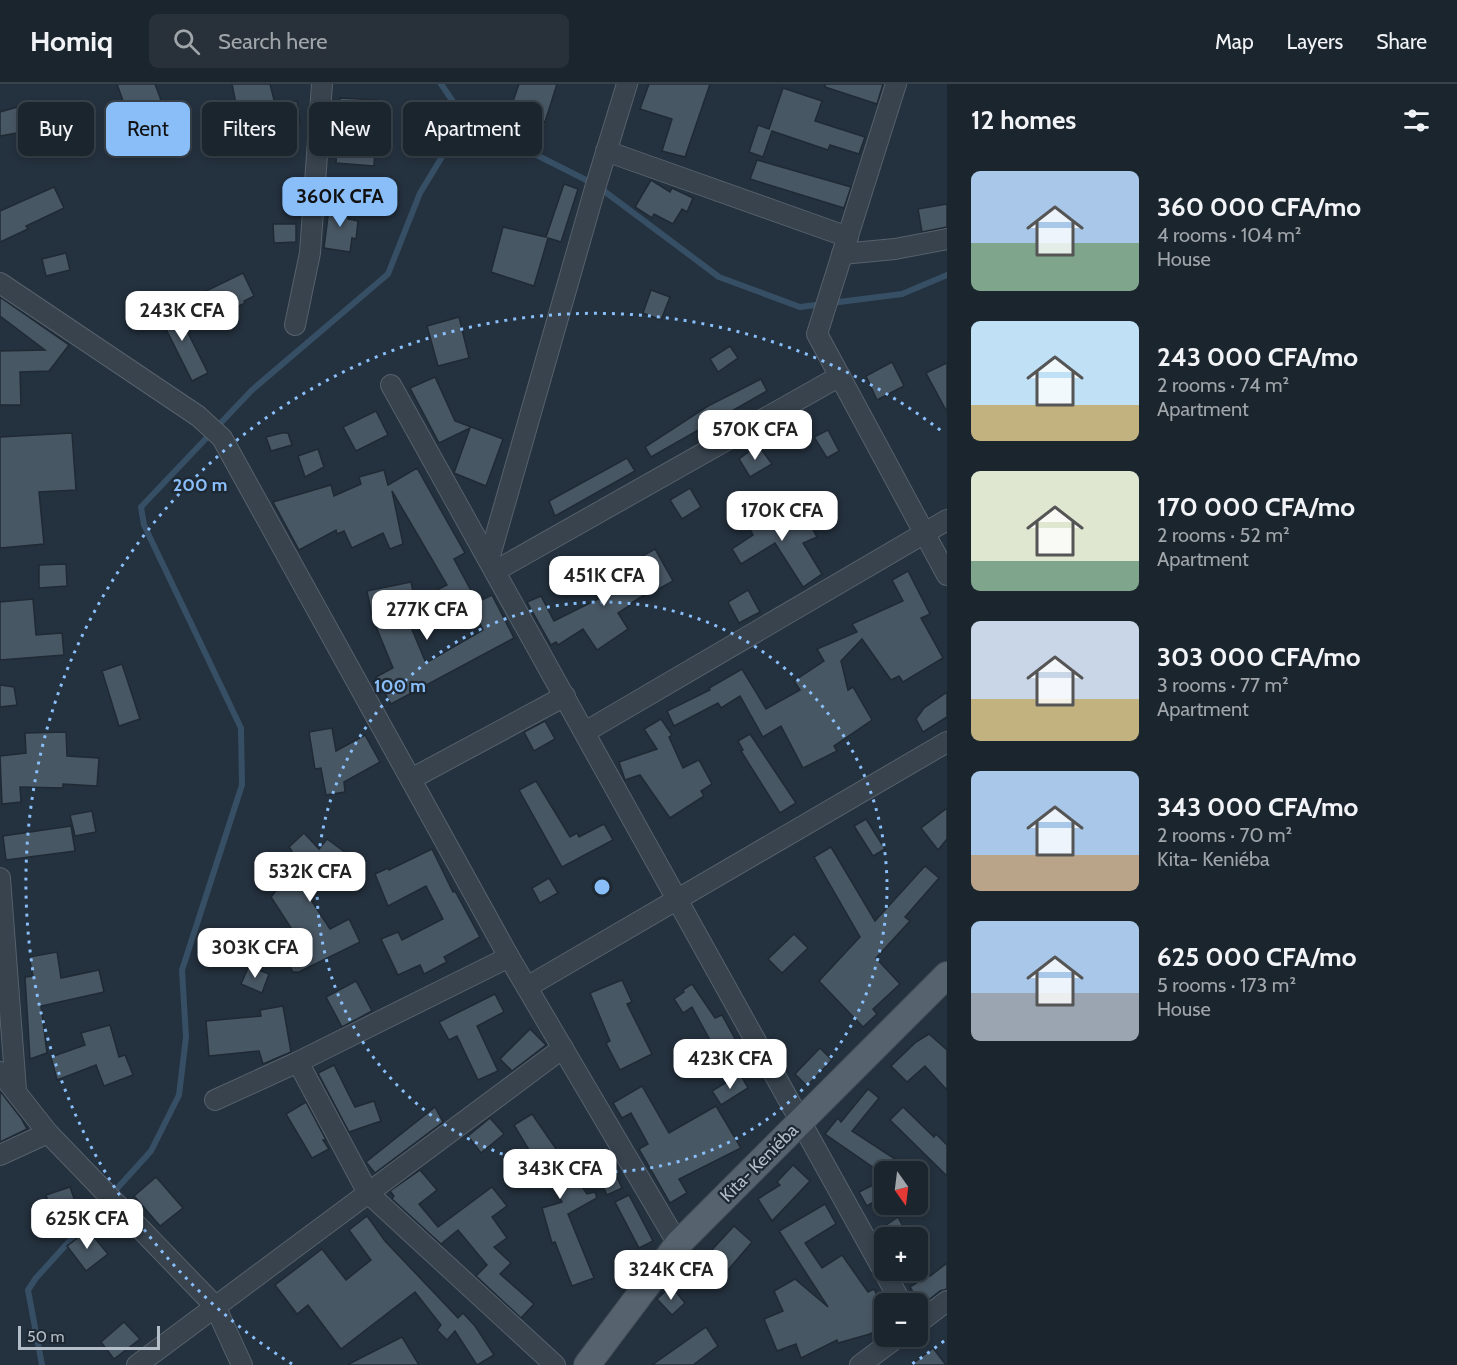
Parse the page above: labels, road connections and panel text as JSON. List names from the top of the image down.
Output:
{
  "streets": {
    "main road": ["Kita- Keniéba"]
  },
  "scale_bar": "50 m",
  "north": "bottom",
  "page": {
    "header": "Homiq",
    "search": "Search here",
    "nav": ["Map", "Layers", "Share"],
    "heading": "12 homes",
    "chip": [
      "Buy",
      "Rent",
      "Filters",
      "New",
      "Apartment"
    ],
    "list": [
      {
        "name": "360 000 CFA/mo",
        "note": "4 rooms · 104 m² · House"
      },
      {
        "name": "243 000 CFA/mo",
        "note": "2 rooms · 74 m² · Apartment"
      },
      {
        "name": "170 000 CFA/mo",
        "note": "2 rooms · 52 m² · Apartment"
      },
      {
        "name": "303 000 CFA/mo",
        "note": "3 rooms · 77 m² · Apartment"
      },
      {
        "name": "343 000 CFA/mo",
        "note": "2 rooms · 70 m² · Kita- Keniéba"
      },
      {
        "name": "625 000 CFA/mo",
        "note": "5 rooms · 173 m² · House"
      }
    ],
    "price": [
      "360K CFA",
      "243K CFA",
      "570K CFA",
      "170K CFA",
      "451K CFA",
      "277K CFA",
      "532K CFA",
      "303K CFA",
      "423K CFA",
      "343K CFA",
      "625K CFA",
      "324K CFA"
    ],
    "map_buttons": ["+", "−"],
    "scale": "50 m"
  },
  "rings": ["200 m", "100 m"]
}
